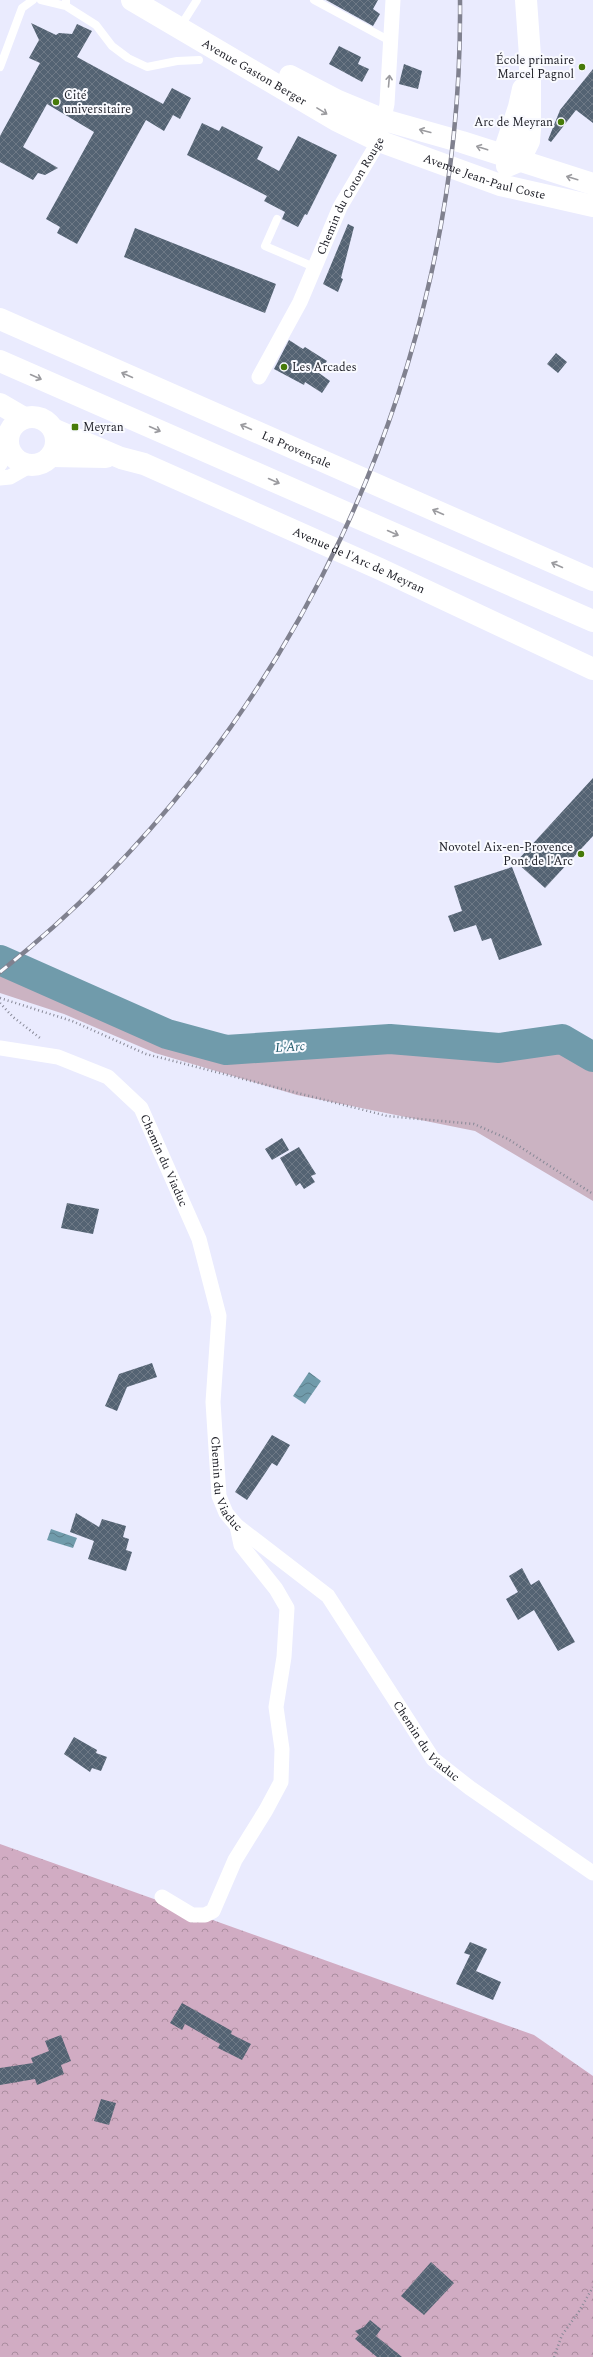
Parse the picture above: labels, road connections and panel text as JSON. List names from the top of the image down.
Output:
{
  "streets": {
    "main road": [
      "Avenue Gaston Berger",
      "Avenue Jean-Paul Coste",
      "La Provençale",
      "Avenue de l'Arc de Meyran"
    ],
    "street": ["Chemin du Coton Rouge", "Chemin du Viaduc"]
  },
  "crossings": [
    ["Avenue Gaston Berger", "Avenue Jean-Paul Coste"],
    ["Avenue Gaston Berger", "Chemin du Coton Rouge"],
    ["Avenue Jean-Paul Coste", "Chemin du Coton Rouge"]
  ],
  "water": ["L'Arc"],
  "places": {
    "other": [
      "École primaire Marcel Pagnol",
      "Cité universitaire",
      "Arc de Meyran",
      "Les Arcades",
      "Novotel Aix-en-Provence Pont de l'Arc"
    ],
    "transit": ["Meyran"]
  }
}
